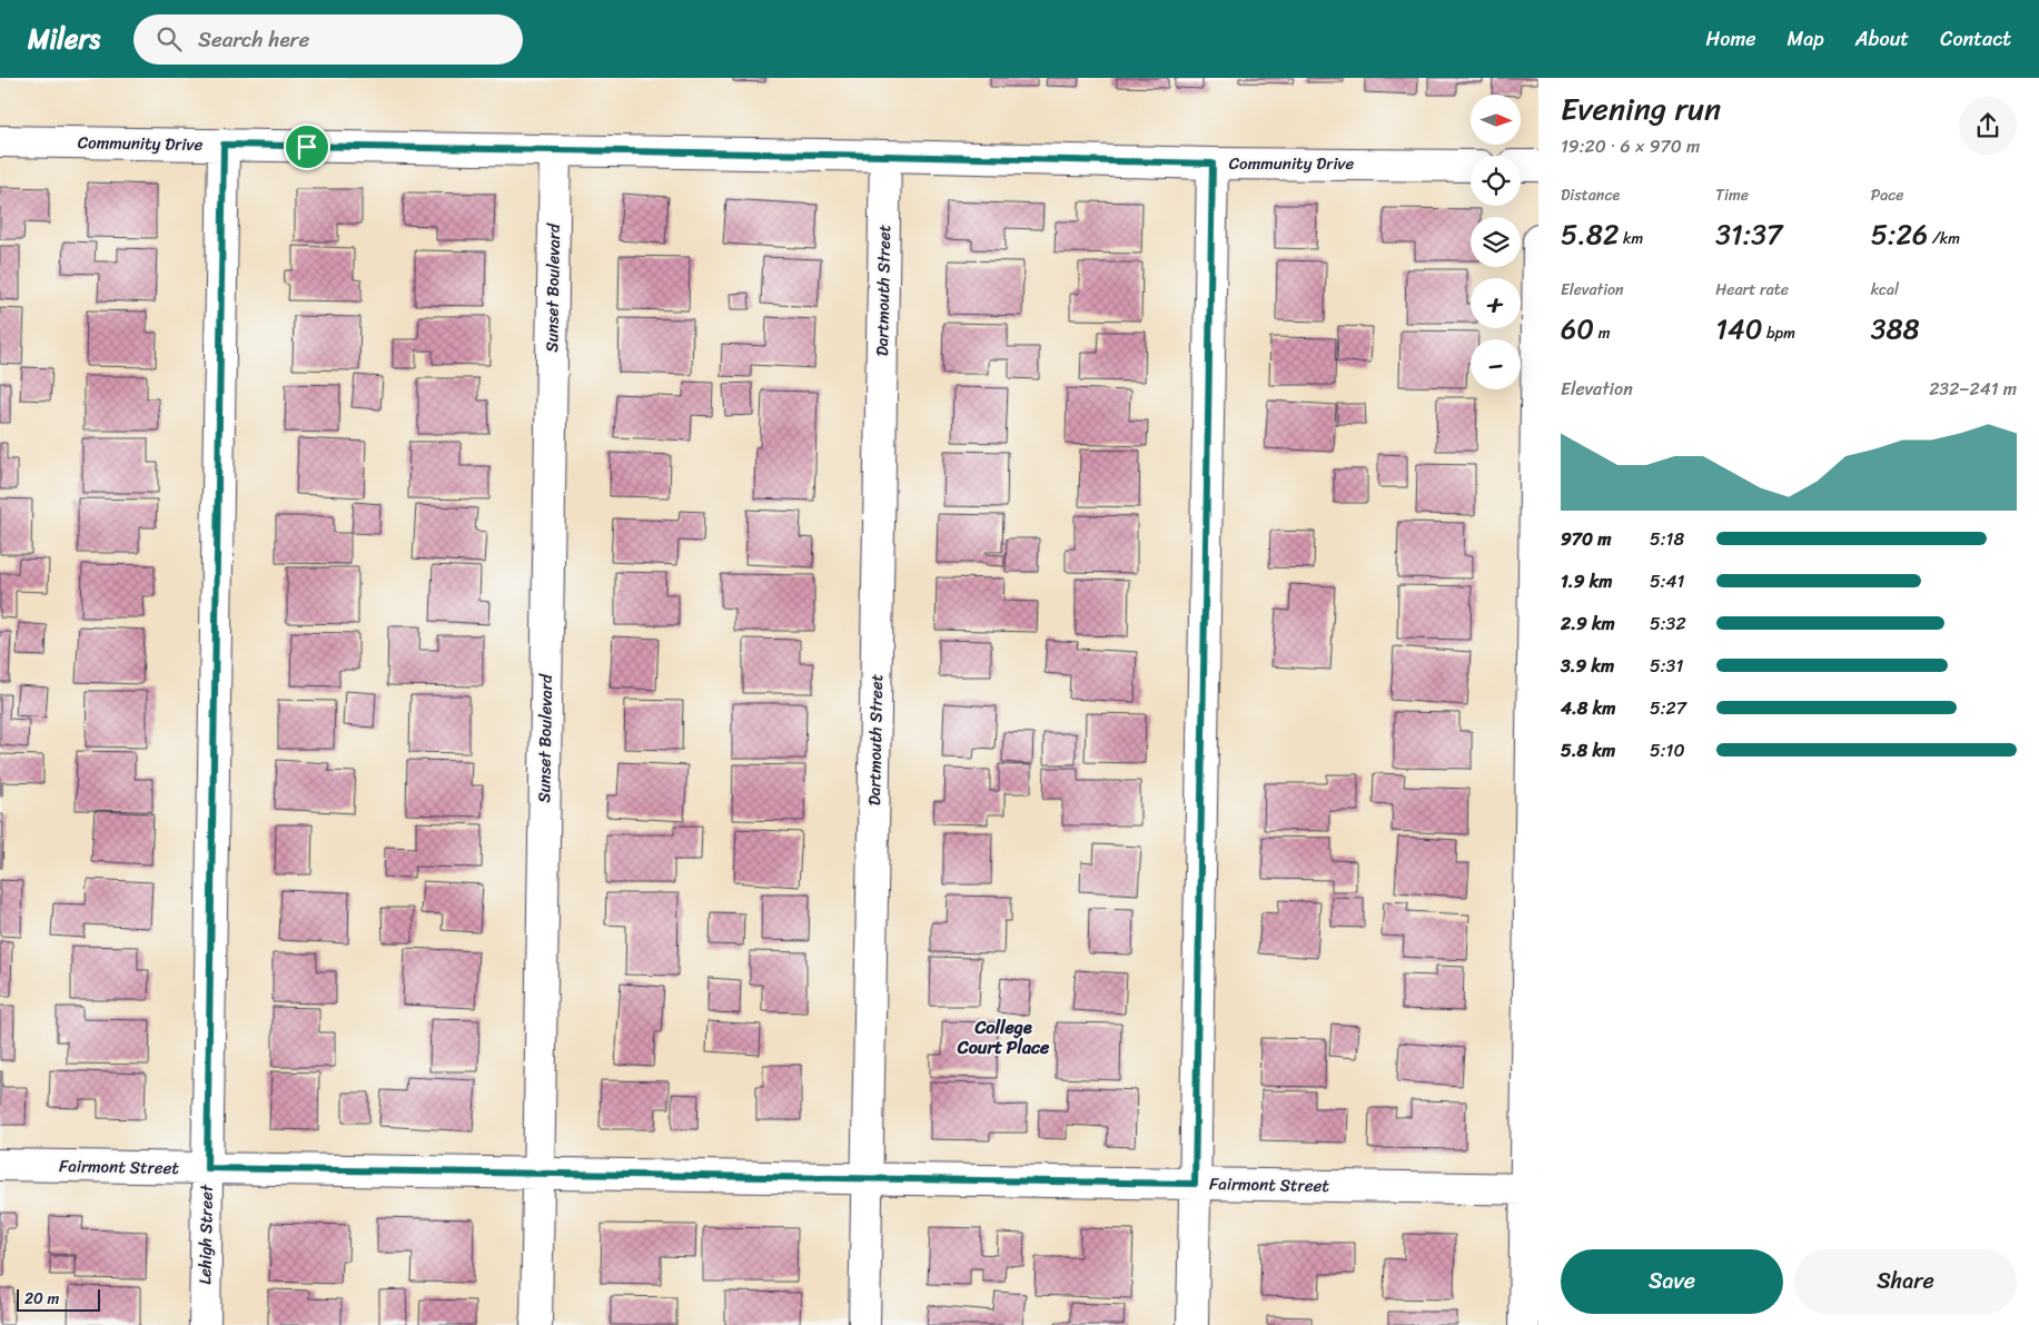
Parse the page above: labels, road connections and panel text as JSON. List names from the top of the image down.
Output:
{
  "streets": {
    "street": [
      "Community Drive",
      "Sunset Boulevard",
      "Dartmouth Street",
      "Fairmont Street",
      "Lehigh Street"
    ]
  },
  "crossings": [
    ["Community Drive", "Sunset Boulevard"],
    ["Community Drive", "Dartmouth Street"],
    ["Community Drive", "Lehigh Street"],
    ["Sunset Boulevard", "Fairmont Street"],
    ["Dartmouth Street", "Fairmont Street"],
    ["Fairmont Street", "Lehigh Street"]
  ],
  "districts": ["College Court Place"],
  "scale_bar": "20 m",
  "north": "right",
  "page": {
    "header": "Milers",
    "search": "Search here",
    "nav": [
      "Home",
      "Map",
      "About",
      "Contact"
    ],
    "heading": ["Evening run", "19:20 · 6 × 970 m"],
    "map_buttons": ["+", "−"],
    "stats": [
      ["Distance", "5.82 km"],
      ["Time", "31:37"],
      ["Pace", "5:26 /km"],
      ["Elevation", "60 m"],
      ["Heart rate", "140 bpm"],
      ["kcal", "388"]
    ],
    "chart": ["Elevation", "232–241 m"],
    "list": [
      {
        "name": "970 m",
        "note": "5:18"
      },
      {
        "name": "1.9 km",
        "note": "5:41"
      },
      {
        "name": "2.9 km",
        "note": "5:32"
      },
      {
        "name": "3.9 km",
        "note": "5:31"
      },
      {
        "name": "4.8 km",
        "note": "5:27"
      },
      {
        "name": "5.8 km",
        "note": "5:10"
      }
    ],
    "buttons": ["Save", "Share"],
    "scale": "20 m"
  }
}
